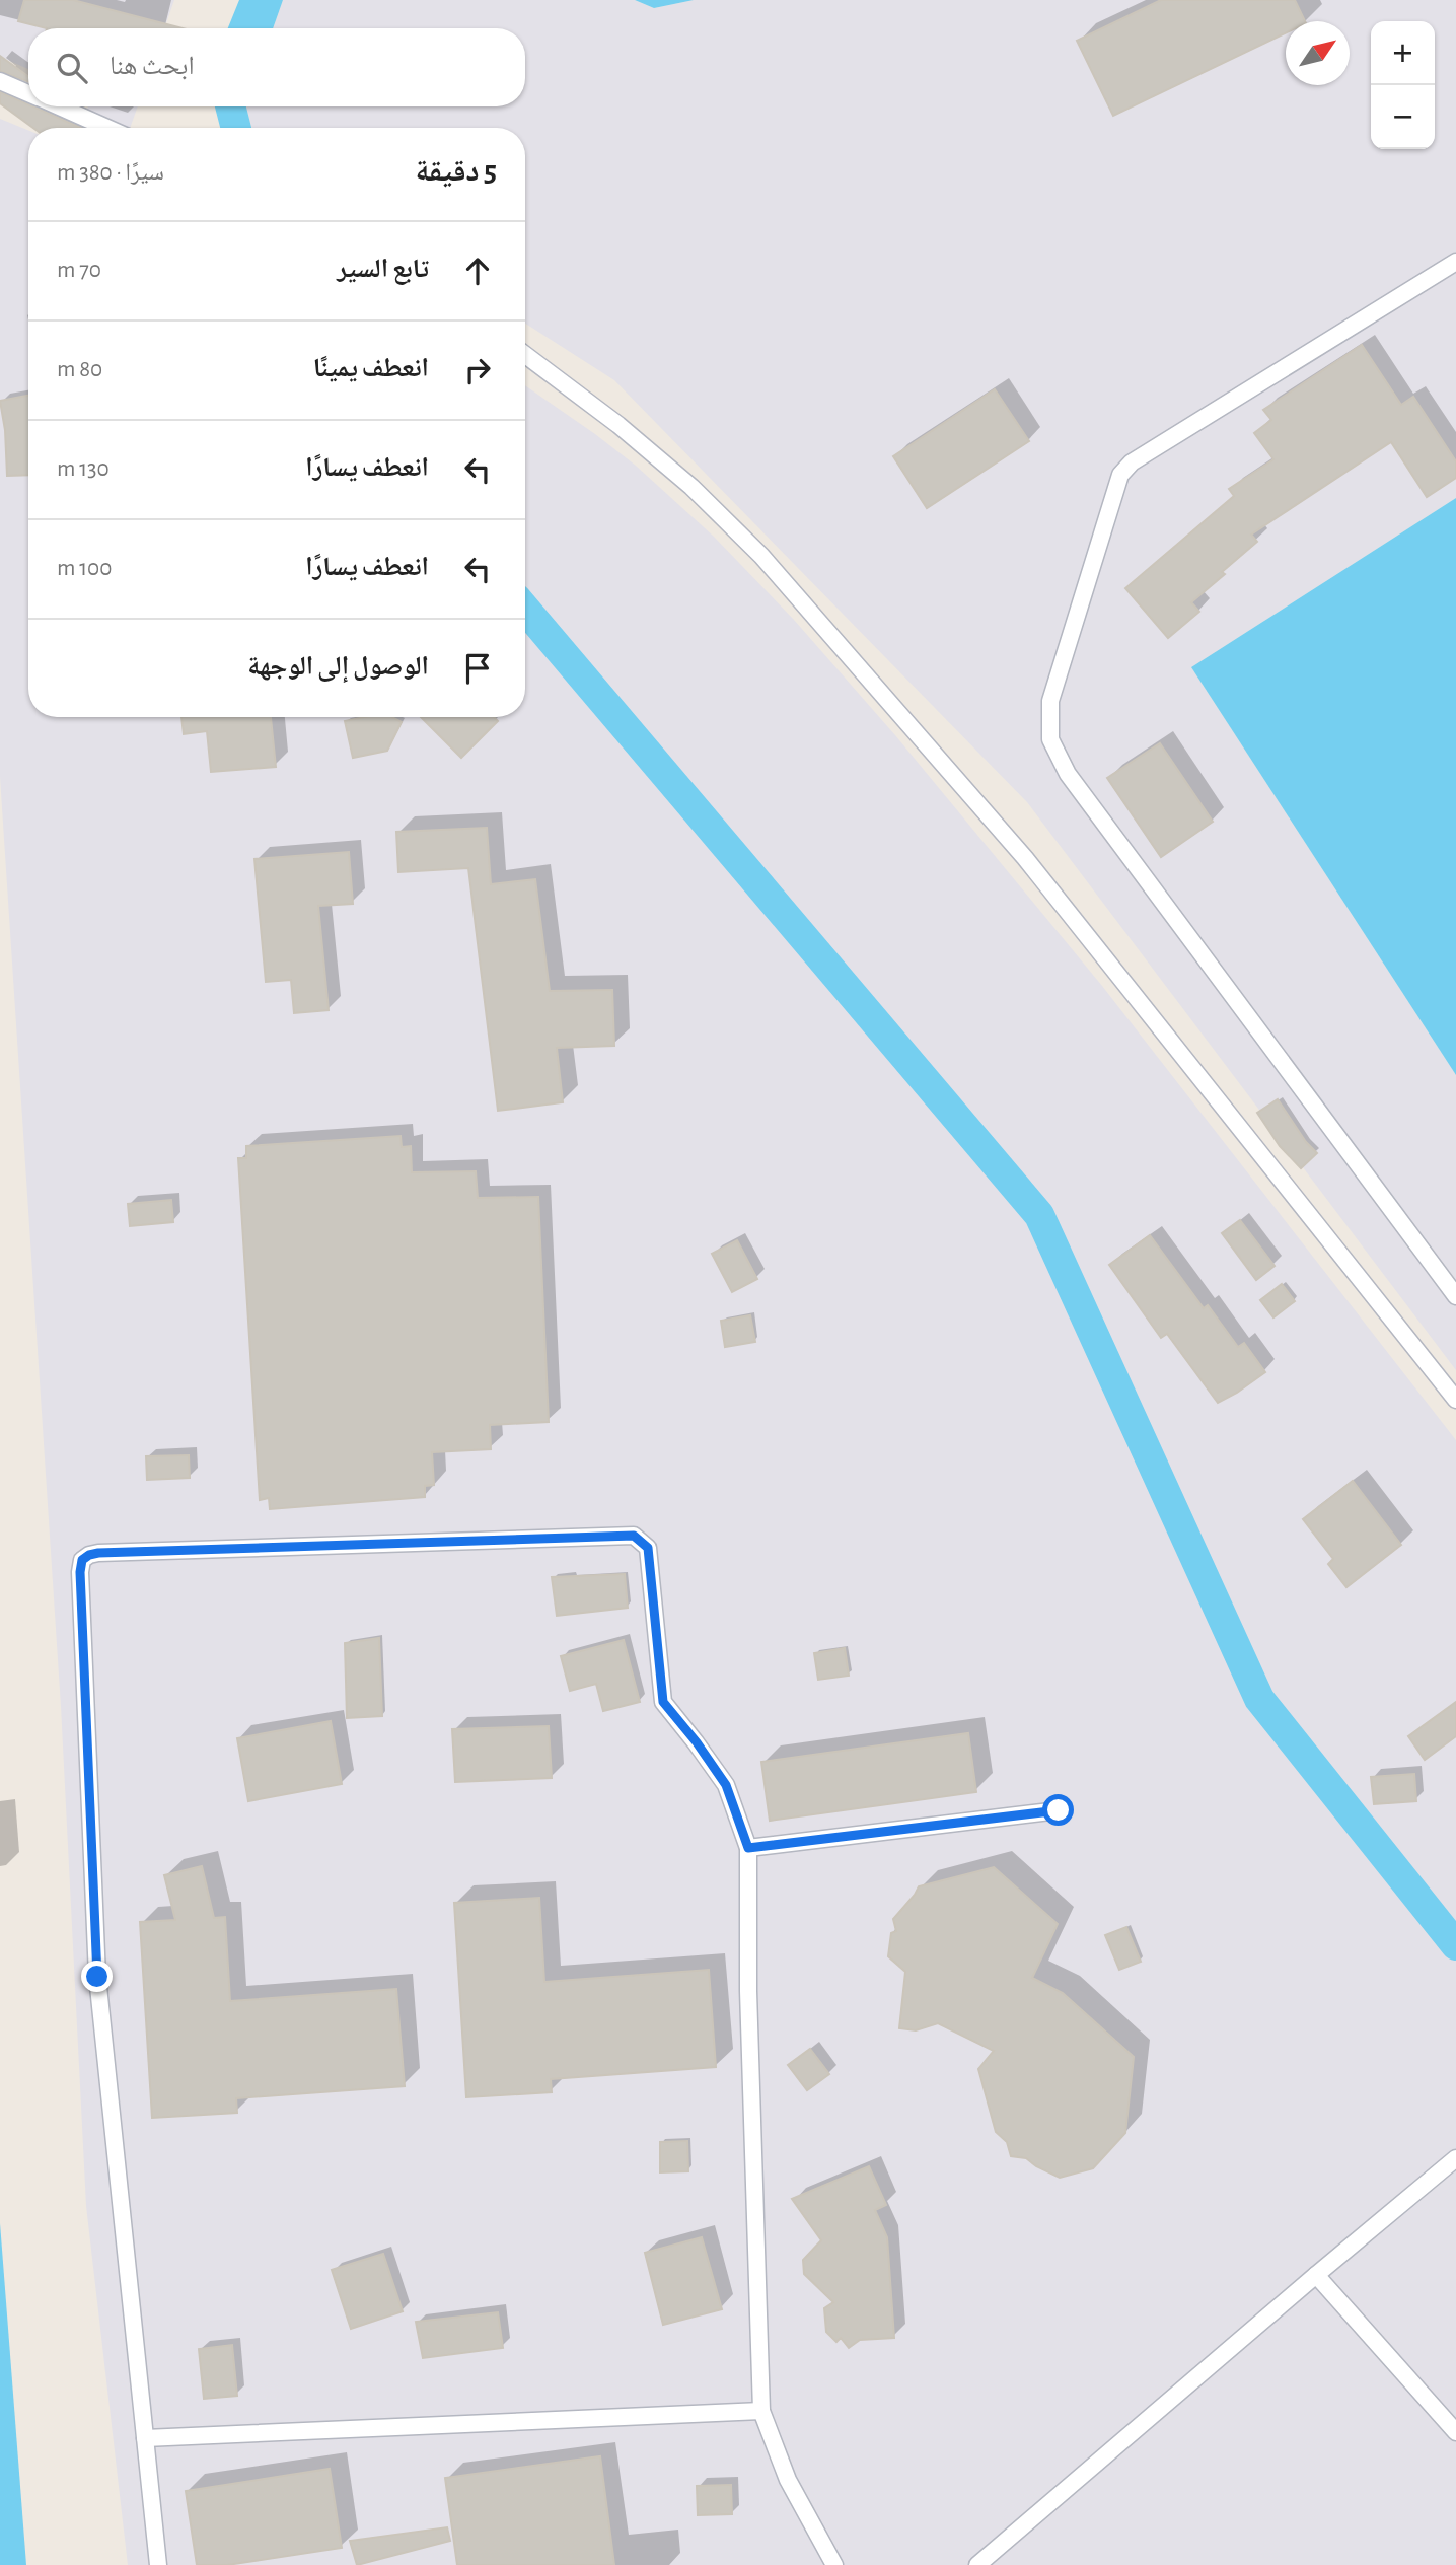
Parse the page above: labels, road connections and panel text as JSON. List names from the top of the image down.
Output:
{
  "north": "top right",
  "page": {
    "map_buttons": ["+", "−"],
    "search": "ابحث هنا",
    "heading": ["5 دقيقة", "سيرًا · 380 m"],
    "list": [
      ["تابع السير", "70 m"],
      ["انعطف يمينًا", "80 m"],
      ["انعطف يسارًا", "130 m"],
      ["انعطف يسارًا", "100 m"],
      "الوصول إلى الوجهة"
    ]
  }
}
